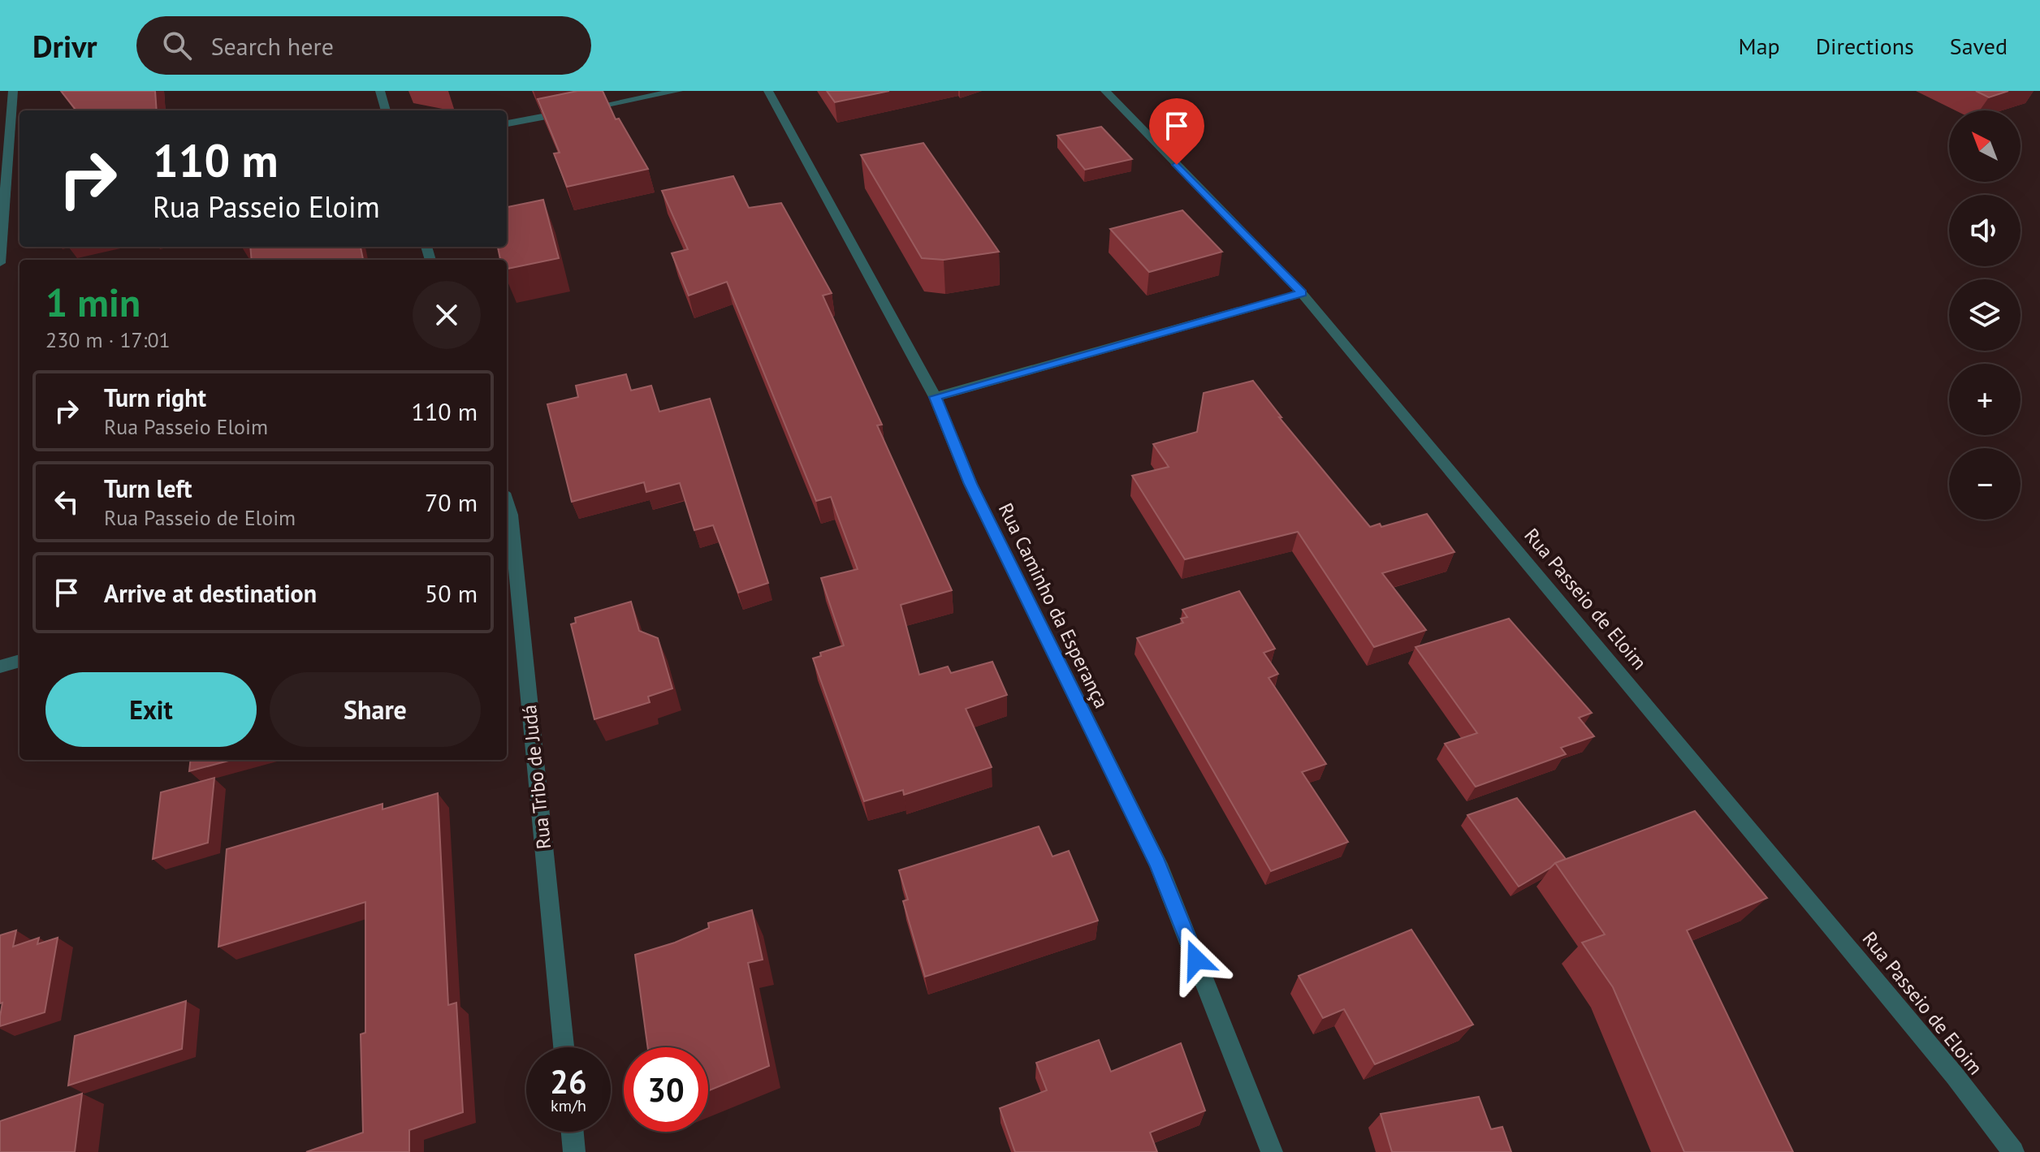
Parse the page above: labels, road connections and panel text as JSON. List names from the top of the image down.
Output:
{
  "streets": {
    "street": ["Rua Passeio de Eloim", "Rua Caminho da Esperança", "Rua Tribo de Judá"]
  },
  "north": "top left",
  "page": {
    "header": "Drivr",
    "search": "Search here",
    "nav": ["Map", "Directions", "Saved"],
    "map_buttons": ["+", "−"],
    "turn": ["110 m", "Rua Passeio Eloim"],
    "heading": ["1 min", "230 m · 17:01"],
    "list": [
      {
        "name": "Turn right",
        "note": "Rua Passeio Eloim",
        "value": "110 m"
      },
      {
        "name": "Turn left",
        "note": "Rua Passeio de Eloim",
        "value": "70 m"
      },
      {
        "name": "Arrive at destination",
        "value": "50 m"
      }
    ],
    "buttons": ["Exit", "Share"],
    "speed": "26 km/h",
    "limit": "30"
  }
}
